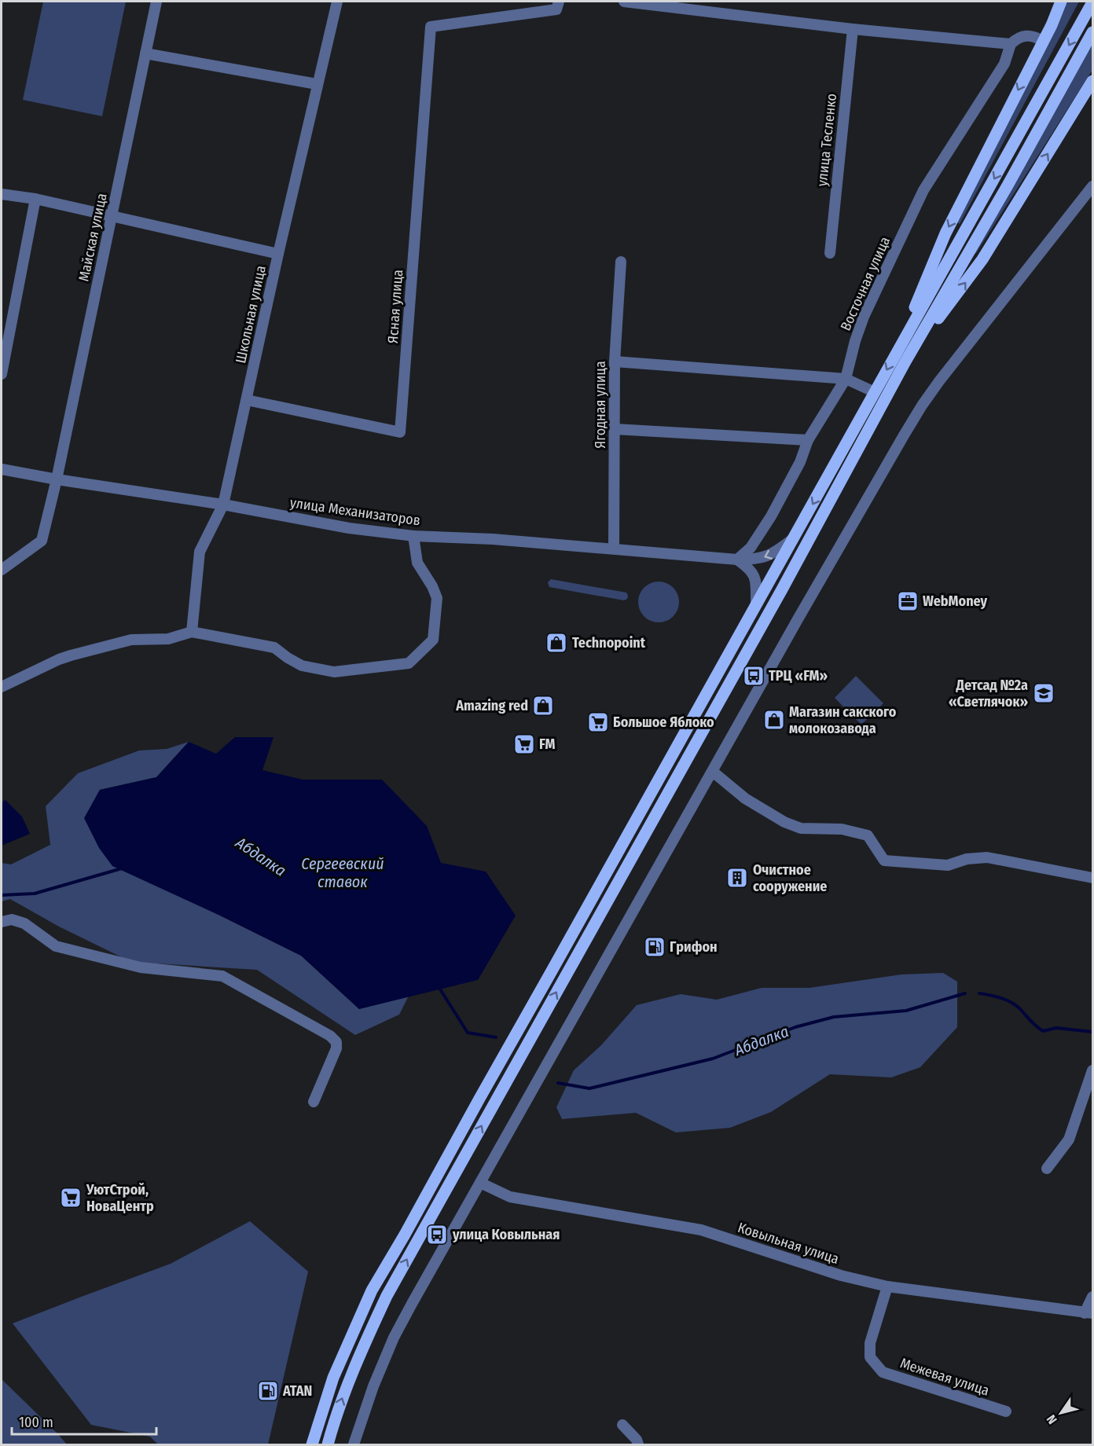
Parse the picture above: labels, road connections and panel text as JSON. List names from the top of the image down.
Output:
{
  "streets": {
    "street": [
      "улица Тесленко",
      "Майская улица",
      "Восточная улица",
      "Ясная улица",
      "Школьная улица",
      "Ягодная улица",
      "улица Механизаторов",
      "Ковыльная улица",
      "Межевая улица"
    ]
  },
  "crossings": [
    ["Майская улица", "улица Механизаторов"],
    ["Восточная улица", "улица Механизаторов"],
    ["Ясная улица", "Школьная улица"],
    ["Школьная улица", "улица Механизаторов"],
    ["Ягодная улица", "улица Механизаторов"],
    ["Ковыльная улица", "Межевая улица"]
  ],
  "water": ["Абдалка", "Сергеевский ставок"],
  "places": {
    "office": ["WebMoney"],
    "shop": ["Technopoint", "Amazing red", "Магазин сакского молокозавода"],
    "bus stop": ["ТРЦ «FM»", "улица Ковыльная"],
    "school or university": ["Детсад №2а «Светлячок»"],
    "supermarket": ["Большое Яблоко", "FM", "УютСтрой, НоваЦентр"],
    "building": ["Очистное сооружение"],
    "fuel station": ["Грифон", "ATAN"]
  },
  "scale_bar": "100 m",
  "north": "bottom left"
}
